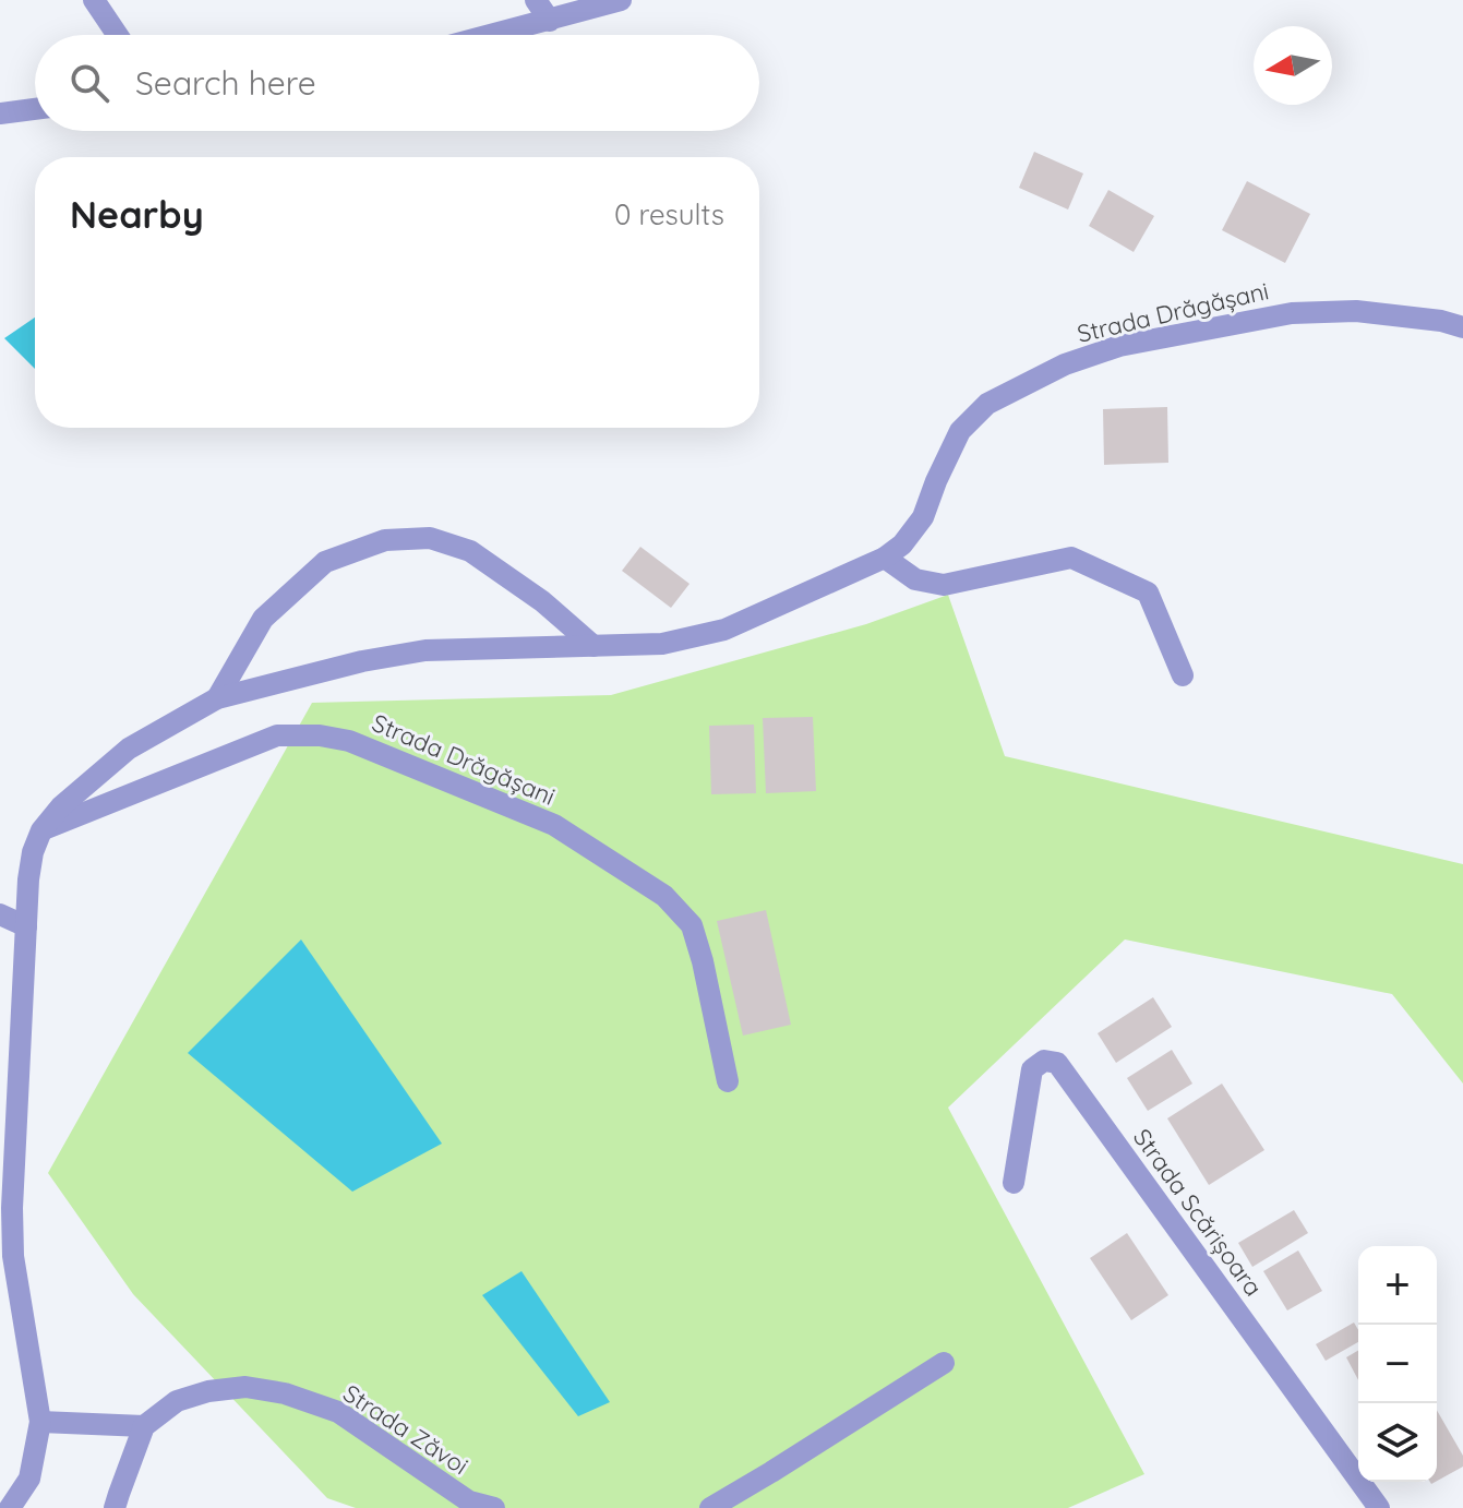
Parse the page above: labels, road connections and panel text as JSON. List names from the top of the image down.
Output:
{
  "streets": {
    "street": ["Strada Drăgășani", "Strada Scărișoara", "Strada Zăvoi"]
  },
  "north": "left",
  "page": {
    "search": "Search here",
    "heading": ["Nearby", "0 results"],
    "map_buttons": ["+", "−"]
  }
}
